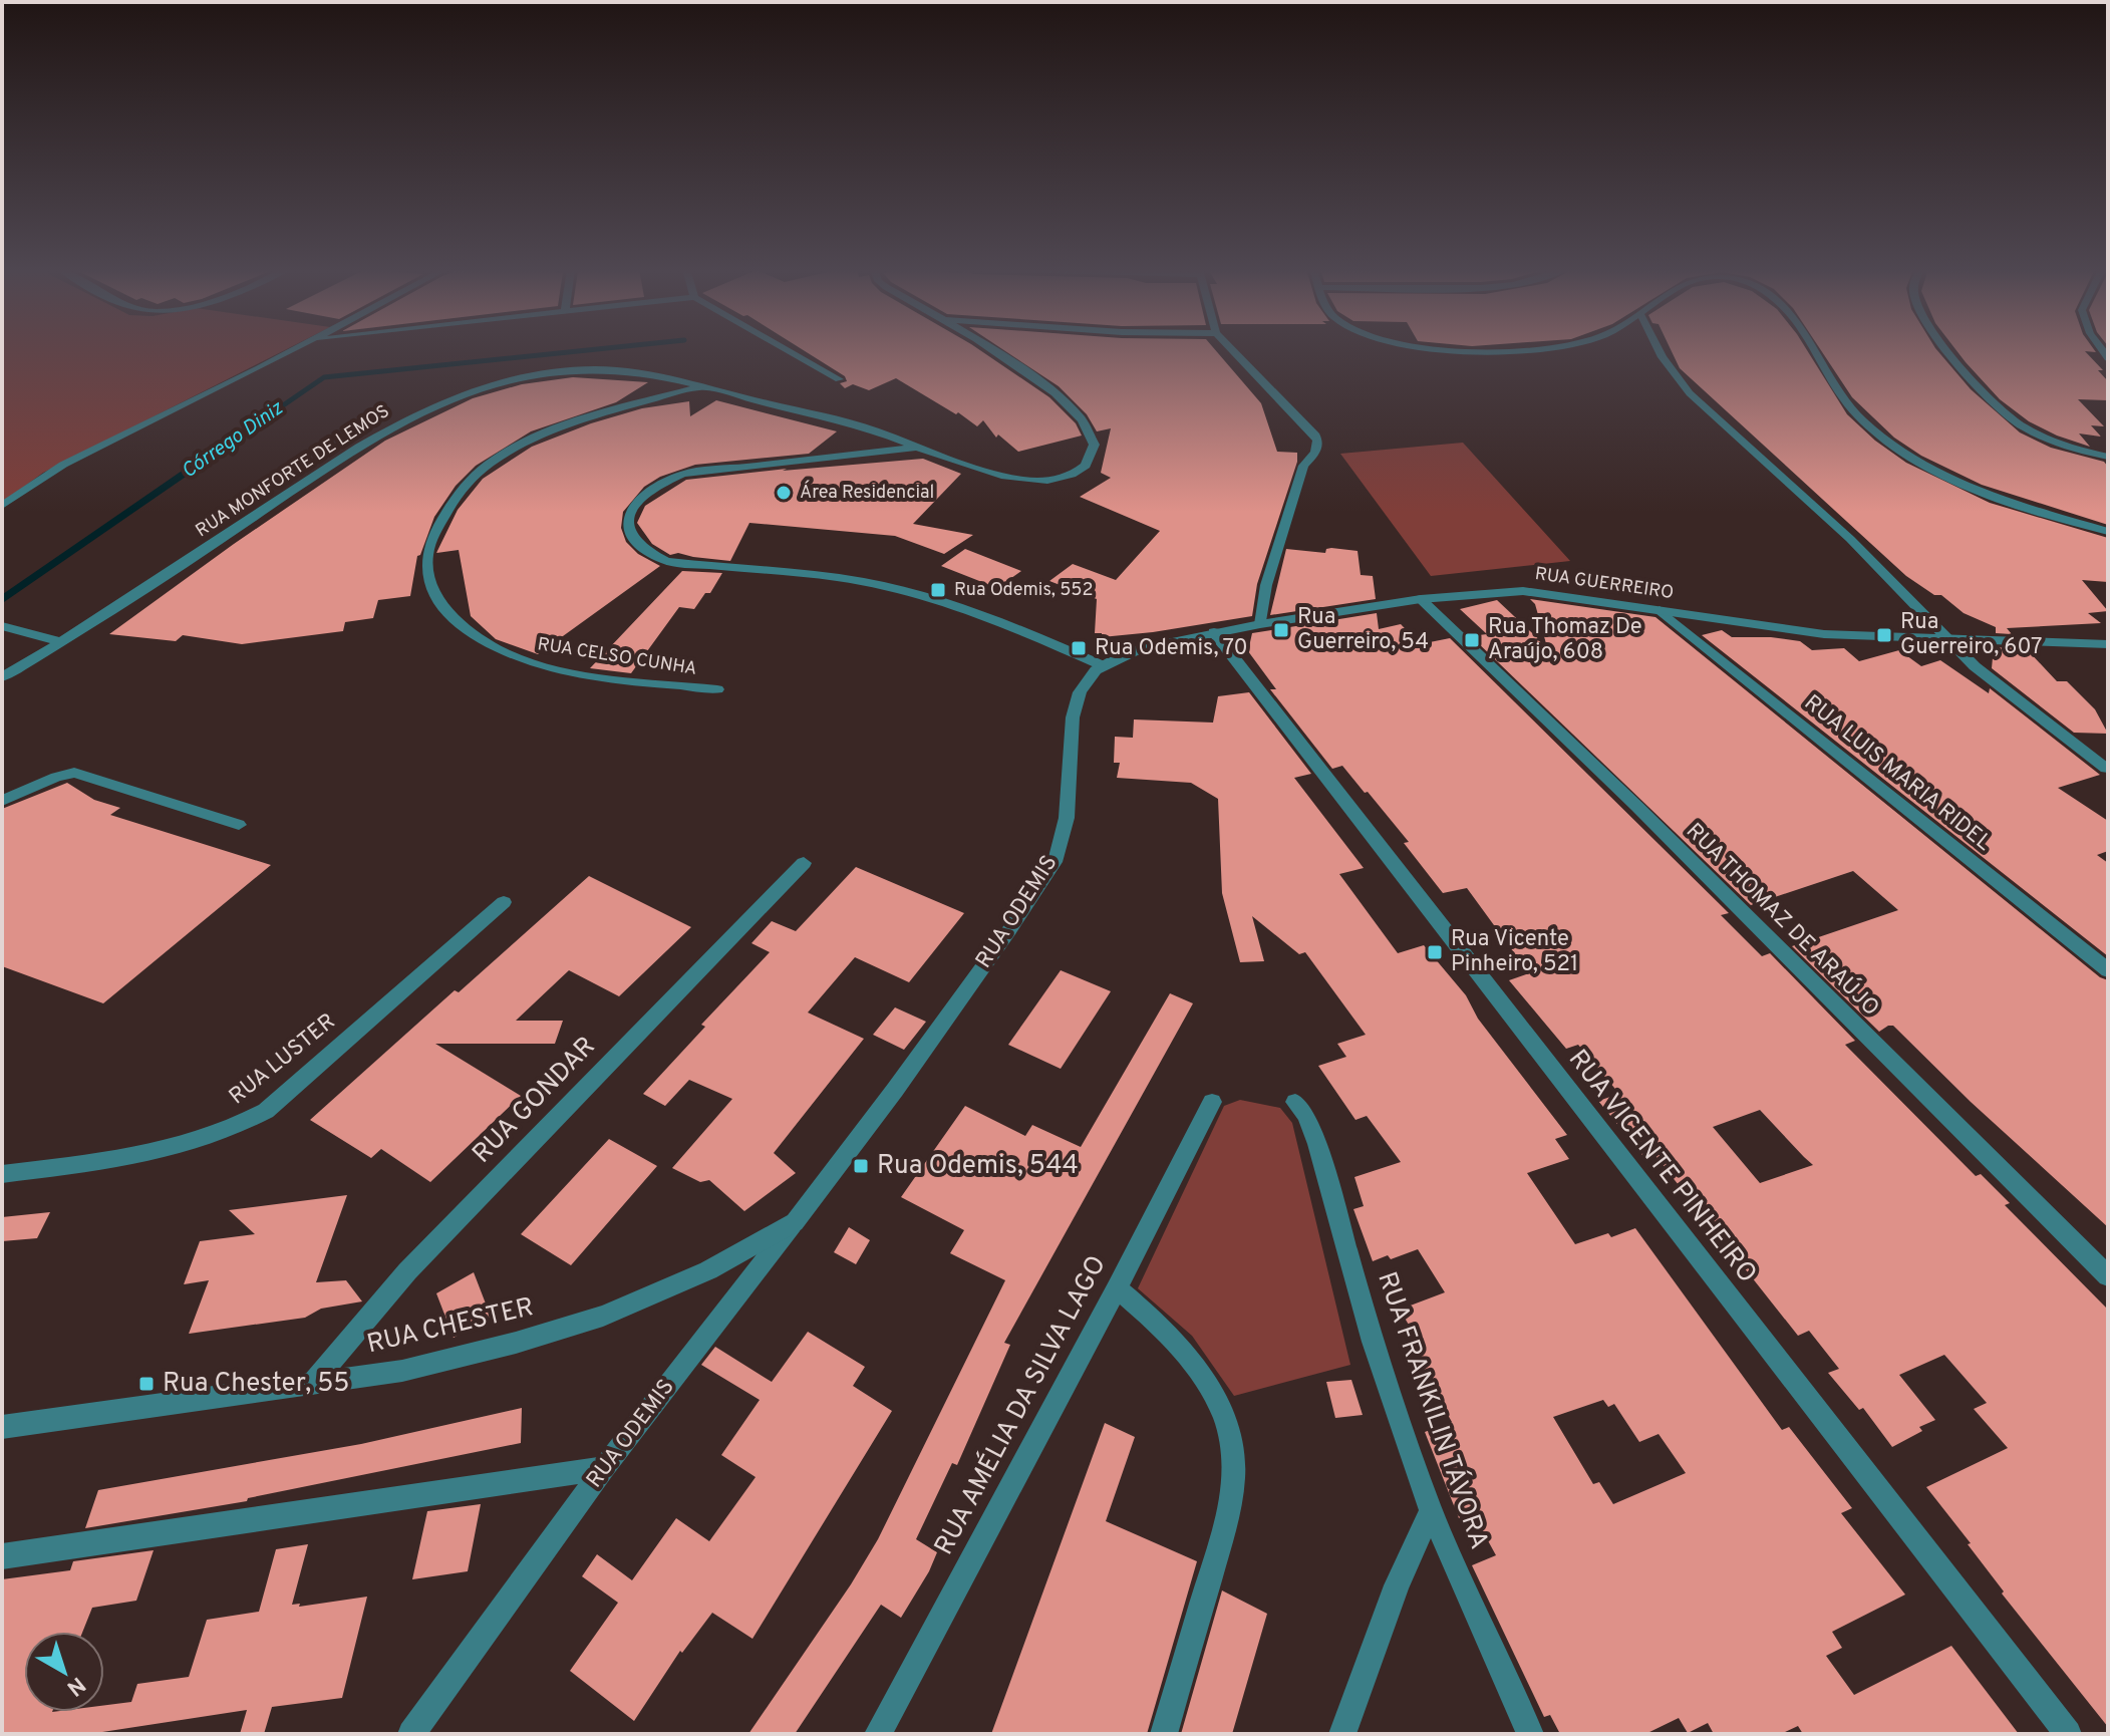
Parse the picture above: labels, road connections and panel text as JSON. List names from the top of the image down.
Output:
{
  "streets": {
    "street": [
      "RUA MONFORTE DE LEMOS",
      "RUA GUERREIRO",
      "RUA CELSO CUNHA",
      "RUA LUIS MARIA RIDEL",
      "RUA ODEMIS",
      "RUA THOMAZ DE ARAÚJO",
      "RUA LUSTER",
      "RUA GONDAR",
      "RUA VICENTE PINHEIRO",
      "RUA CHESTER",
      "RUA AMÉLIA DA SILVA LAGO",
      "RUA FRANKILIN TÁVORA"
    ]
  },
  "crossings": [
    ["RUA MONFORTE DE LEMOS", "RUA CELSO CUNHA"],
    ["RUA GUERREIRO", "RUA LUIS MARIA RIDEL"],
    ["RUA GUERREIRO", "RUA ODEMIS"],
    ["RUA GUERREIRO", "RUA THOMAZ DE ARAÚJO"],
    ["RUA GUERREIRO", "RUA VICENTE PINHEIRO"],
    ["RUA ODEMIS", "RUA CHESTER"],
    ["RUA GONDAR", "RUA CHESTER"]
  ],
  "water": ["Córrego Diniz"],
  "places": {
    "other": ["Área Residencial"],
    "transit": [
      "Rua Odemis, 552",
      "Rua Guerreiro, 54",
      "Rua Guerreiro, 607",
      "Rua Thomaz De Araújo, 608",
      "Rua Odemis, 70",
      "Rua Vicente Pinheiro, 521",
      "Rua Odemis, 544",
      "Rua Chester, 55"
    ]
  },
  "north": "bottom right"
}
